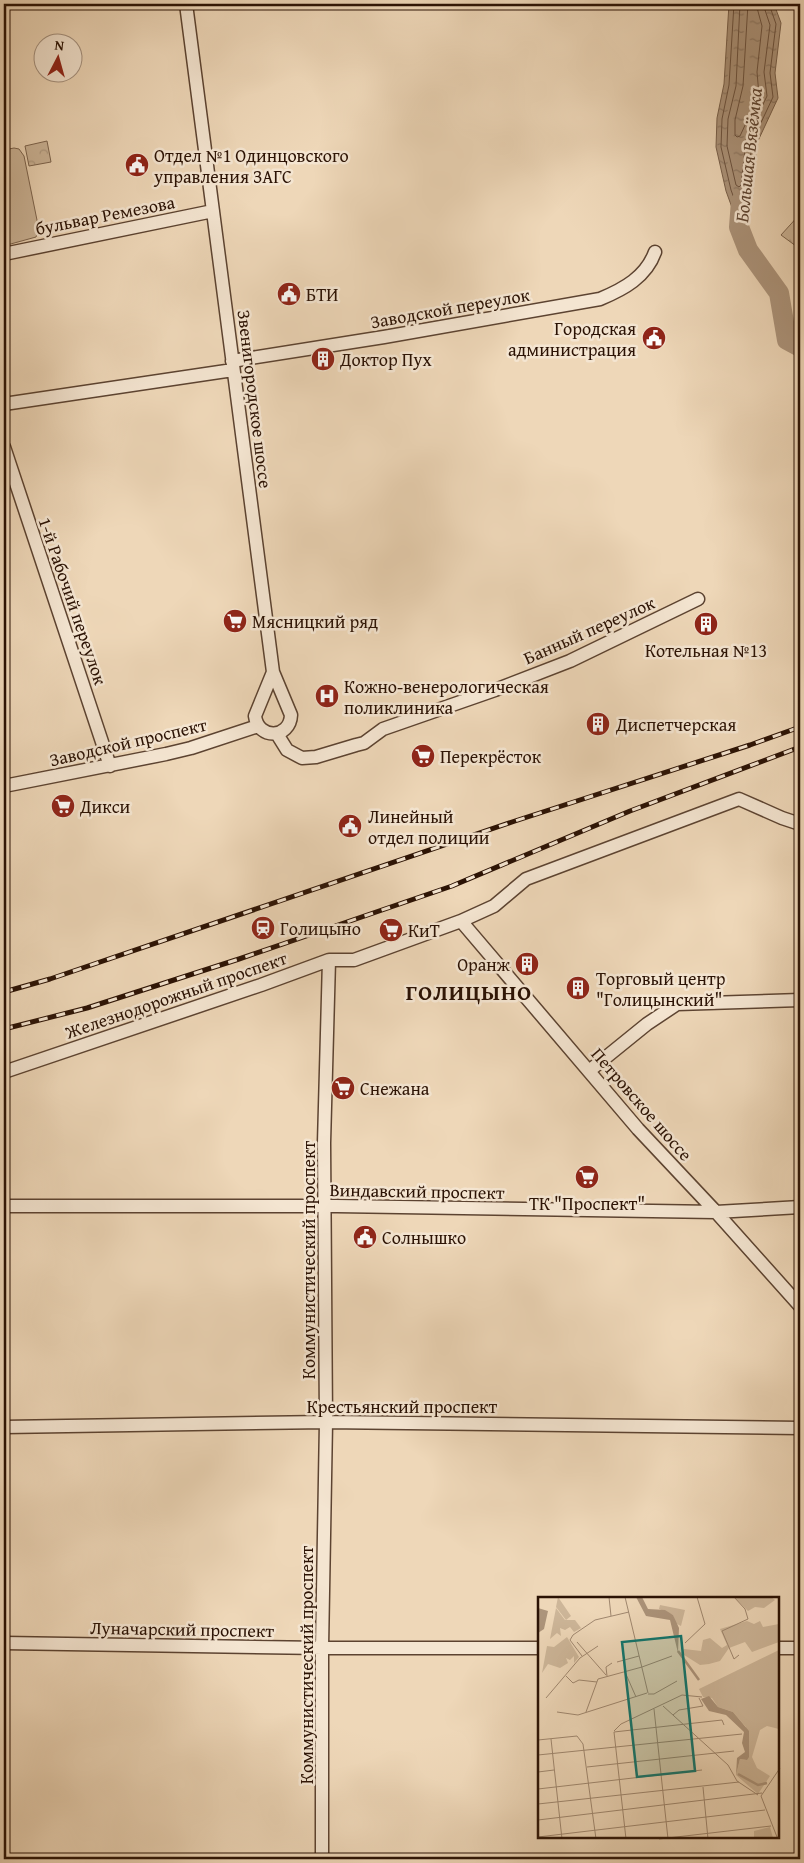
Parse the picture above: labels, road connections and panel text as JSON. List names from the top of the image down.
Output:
{
  "streets": {
    "street": [
      "бульвар Ремезова",
      "Заводской переулок",
      "Звенигородское шоссе",
      "1-й Рабочий переулок",
      "Банный переулок",
      "Заводской проспект",
      "Железнодорожный проспект",
      "Петровское шоссе",
      "Виндавский проспект",
      "Коммунистический проспект",
      "Крестьянский проспект",
      "Луначарский проспект"
    ]
  },
  "crossings": [
    ["бульвар Ремезова", "Звенигородское шоссе"],
    ["Заводской переулок", "Звенигородское шоссе"],
    ["1-й Рабочий переулок", "Заводской проспект"],
    ["Банный переулок", "Заводской проспект"],
    ["Железнодорожный проспект", "Петровское шоссе"],
    ["Железнодорожный проспект", "Коммунистический проспект"],
    ["Петровское шоссе", "Виндавский проспект"],
    ["Виндавский проспект", "Коммунистический проспект"],
    ["Коммунистический проспект", "Крестьянский проспект"],
    ["Коммунистический проспект", "Луначарский проспект"]
  ],
  "districts": ["ГОЛИЦЫНО"],
  "water": ["Большая Вязёмка"],
  "places": {
    "public building": [
      "Отдел №1 Одинцовского управления ЗАГС",
      "БТИ",
      "Городская администрация",
      "Линейный отдел полиции",
      "Солнышко"
    ],
    "building": [
      "Доктор Пух",
      "Котельная №13",
      "Диспетчерская",
      "Оранж",
      "Торговый центр \"Голицынский\""
    ],
    "supermarket": [
      "Мясницкий ряд",
      "Перекрёсток",
      "Дикси",
      "КиТ",
      "Снежана",
      "ТК \"Проспект\""
    ],
    "hospital": ["Кожно-венерологическая поликлиника"],
    "station": ["Голицыно"]
  },
  "north": "top"
}
